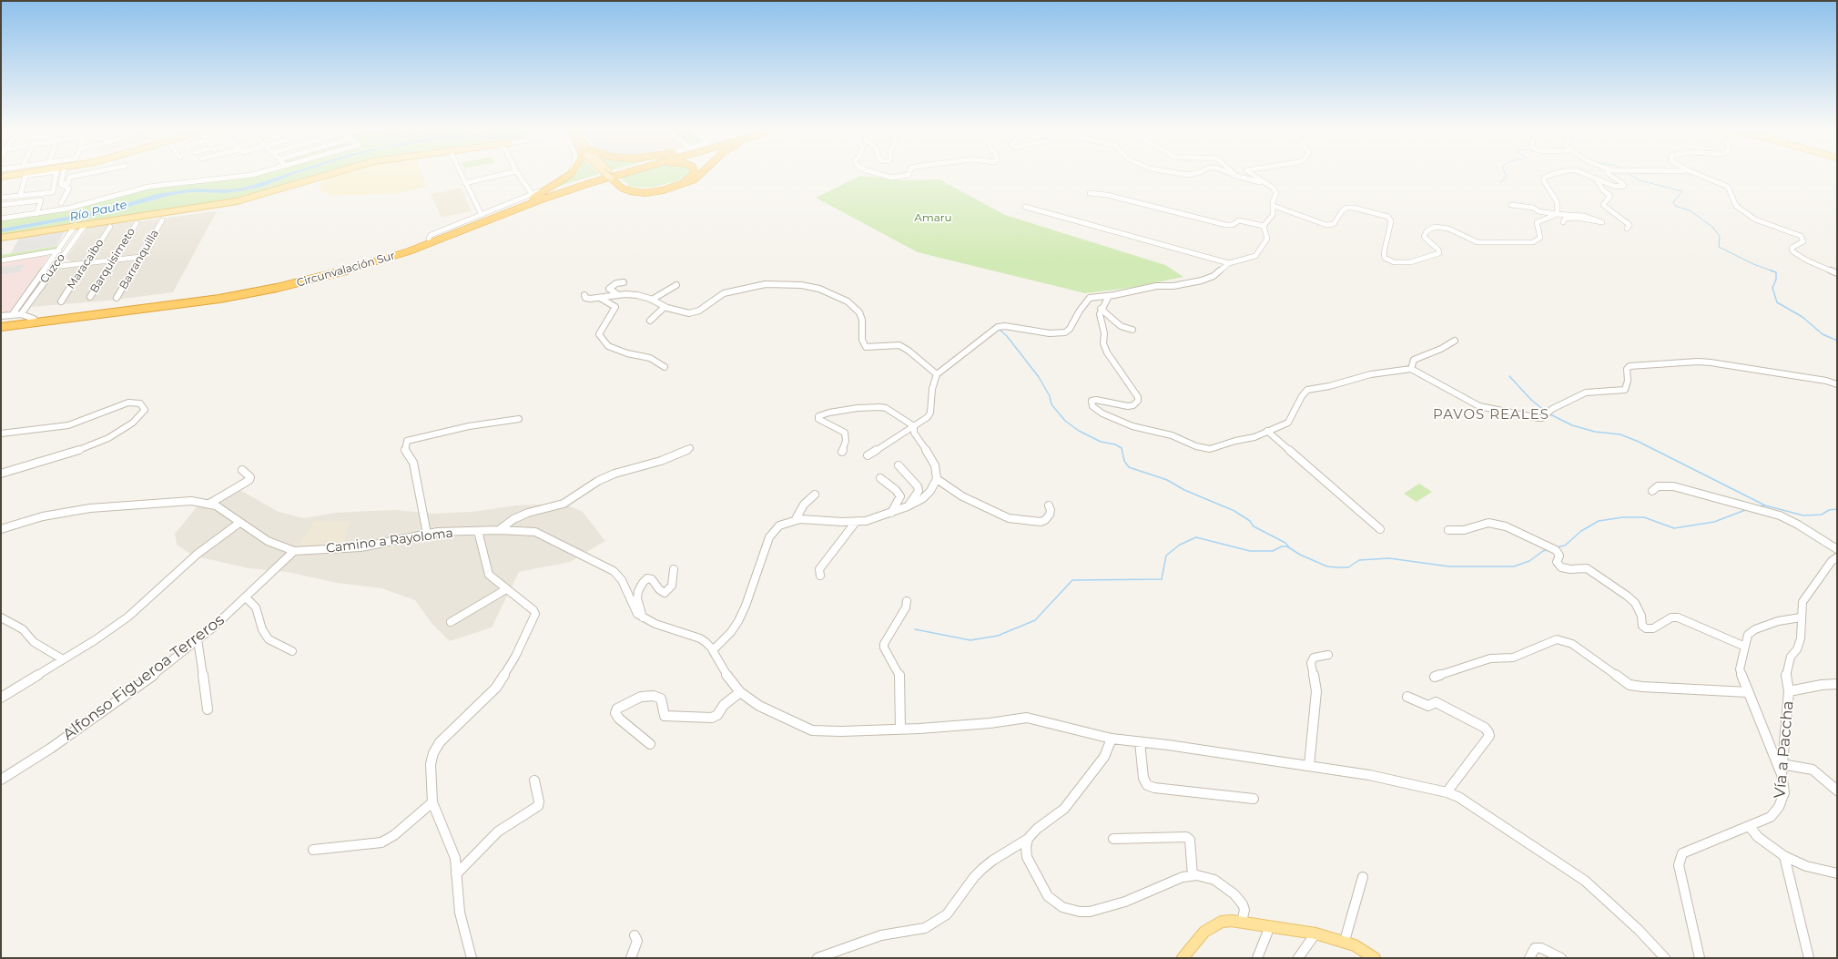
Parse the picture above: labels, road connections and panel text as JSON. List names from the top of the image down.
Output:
{
  "streets": {
    "highway": ["Circunvalación Sur"],
    "street": [
      "Barranquilla",
      "Barquisimeto",
      "Maracaibo",
      "Cuzco",
      "Camino a Rayoloma",
      "Alfonso Figueroa Terreros",
      "Vía a Paccha"
    ]
  },
  "crossings": [
    ["Camino a Rayoloma", "Alfonso Figueroa Terreros"]
  ],
  "districts": ["PAVOS REALES"],
  "water": ["Río Paute"],
  "parks": ["Amaru"]
}
